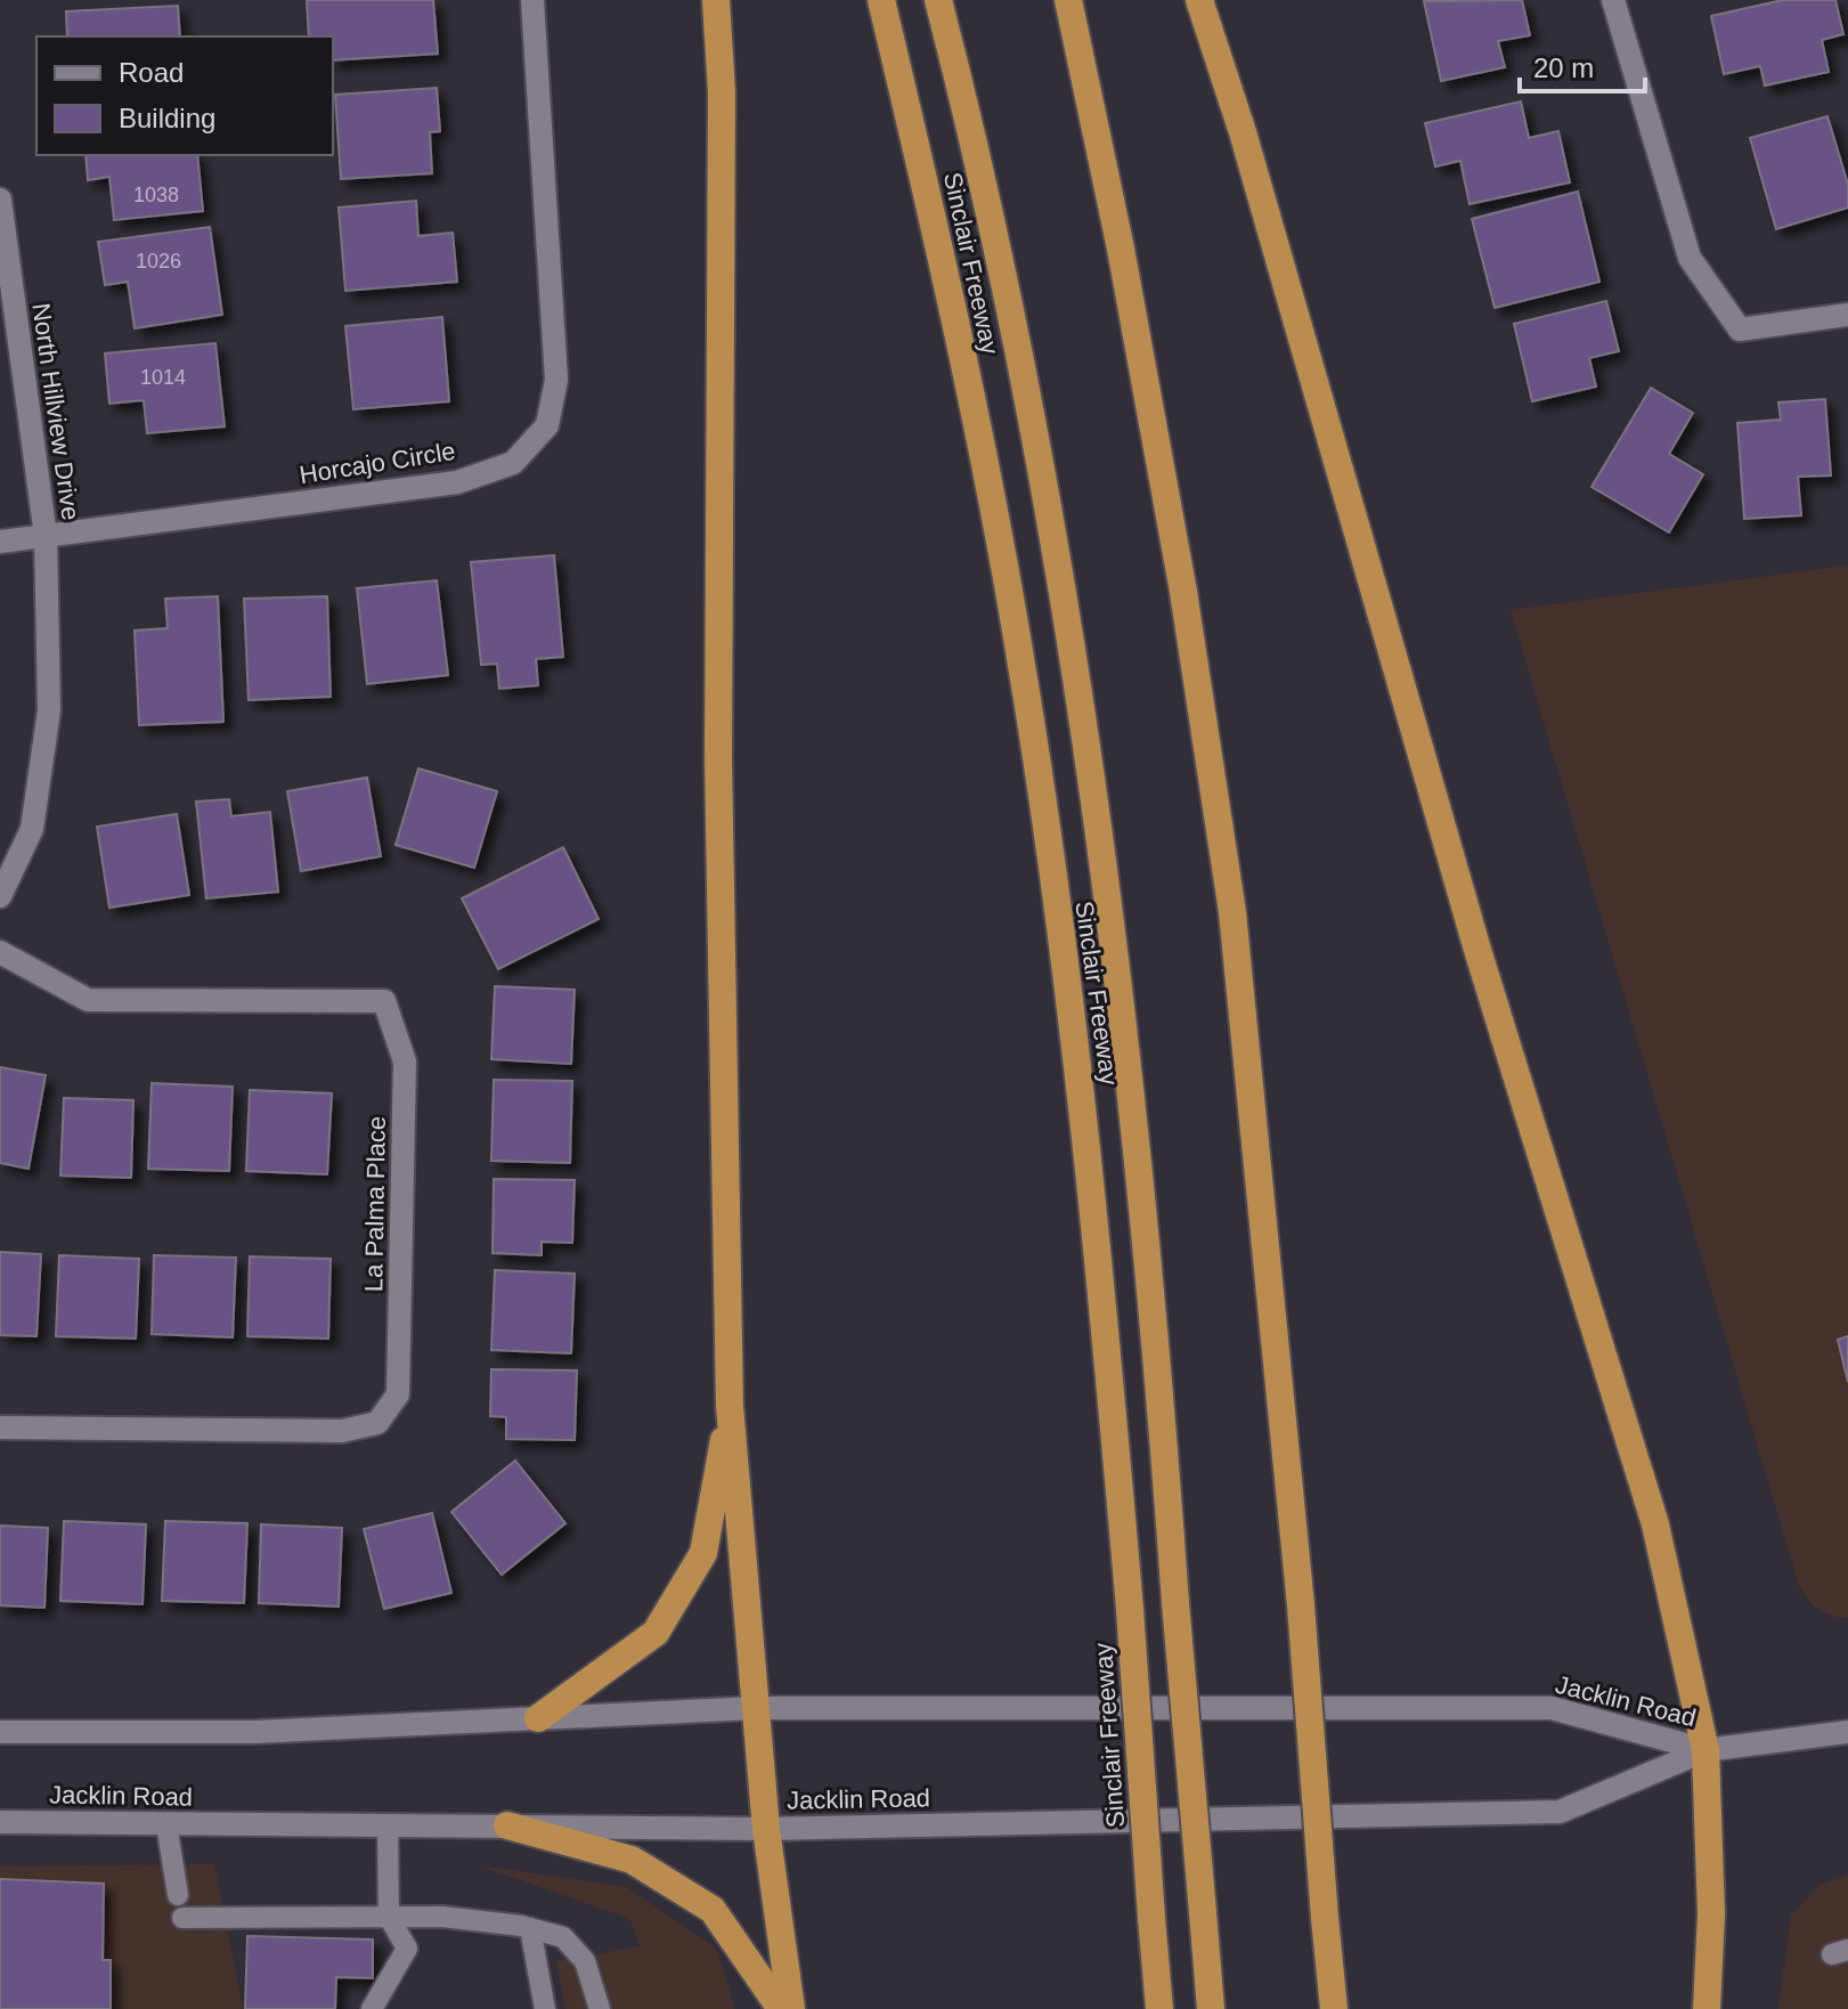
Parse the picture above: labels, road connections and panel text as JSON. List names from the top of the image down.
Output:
{
  "streets": {
    "highway": ["Sinclair Freeway"],
    "main road": [
      "North Hillview Drive",
      "Horcajo Circle",
      "La Palma Place",
      "Jacklin Road"
    ]
  },
  "crossings": [
    ["North Hillview Drive", "Horcajo Circle"]
  ],
  "house_numbers": ["1038", "1026", "1014"],
  "legend": ["Road", "Building"],
  "scale_bar": "20 m"
}
